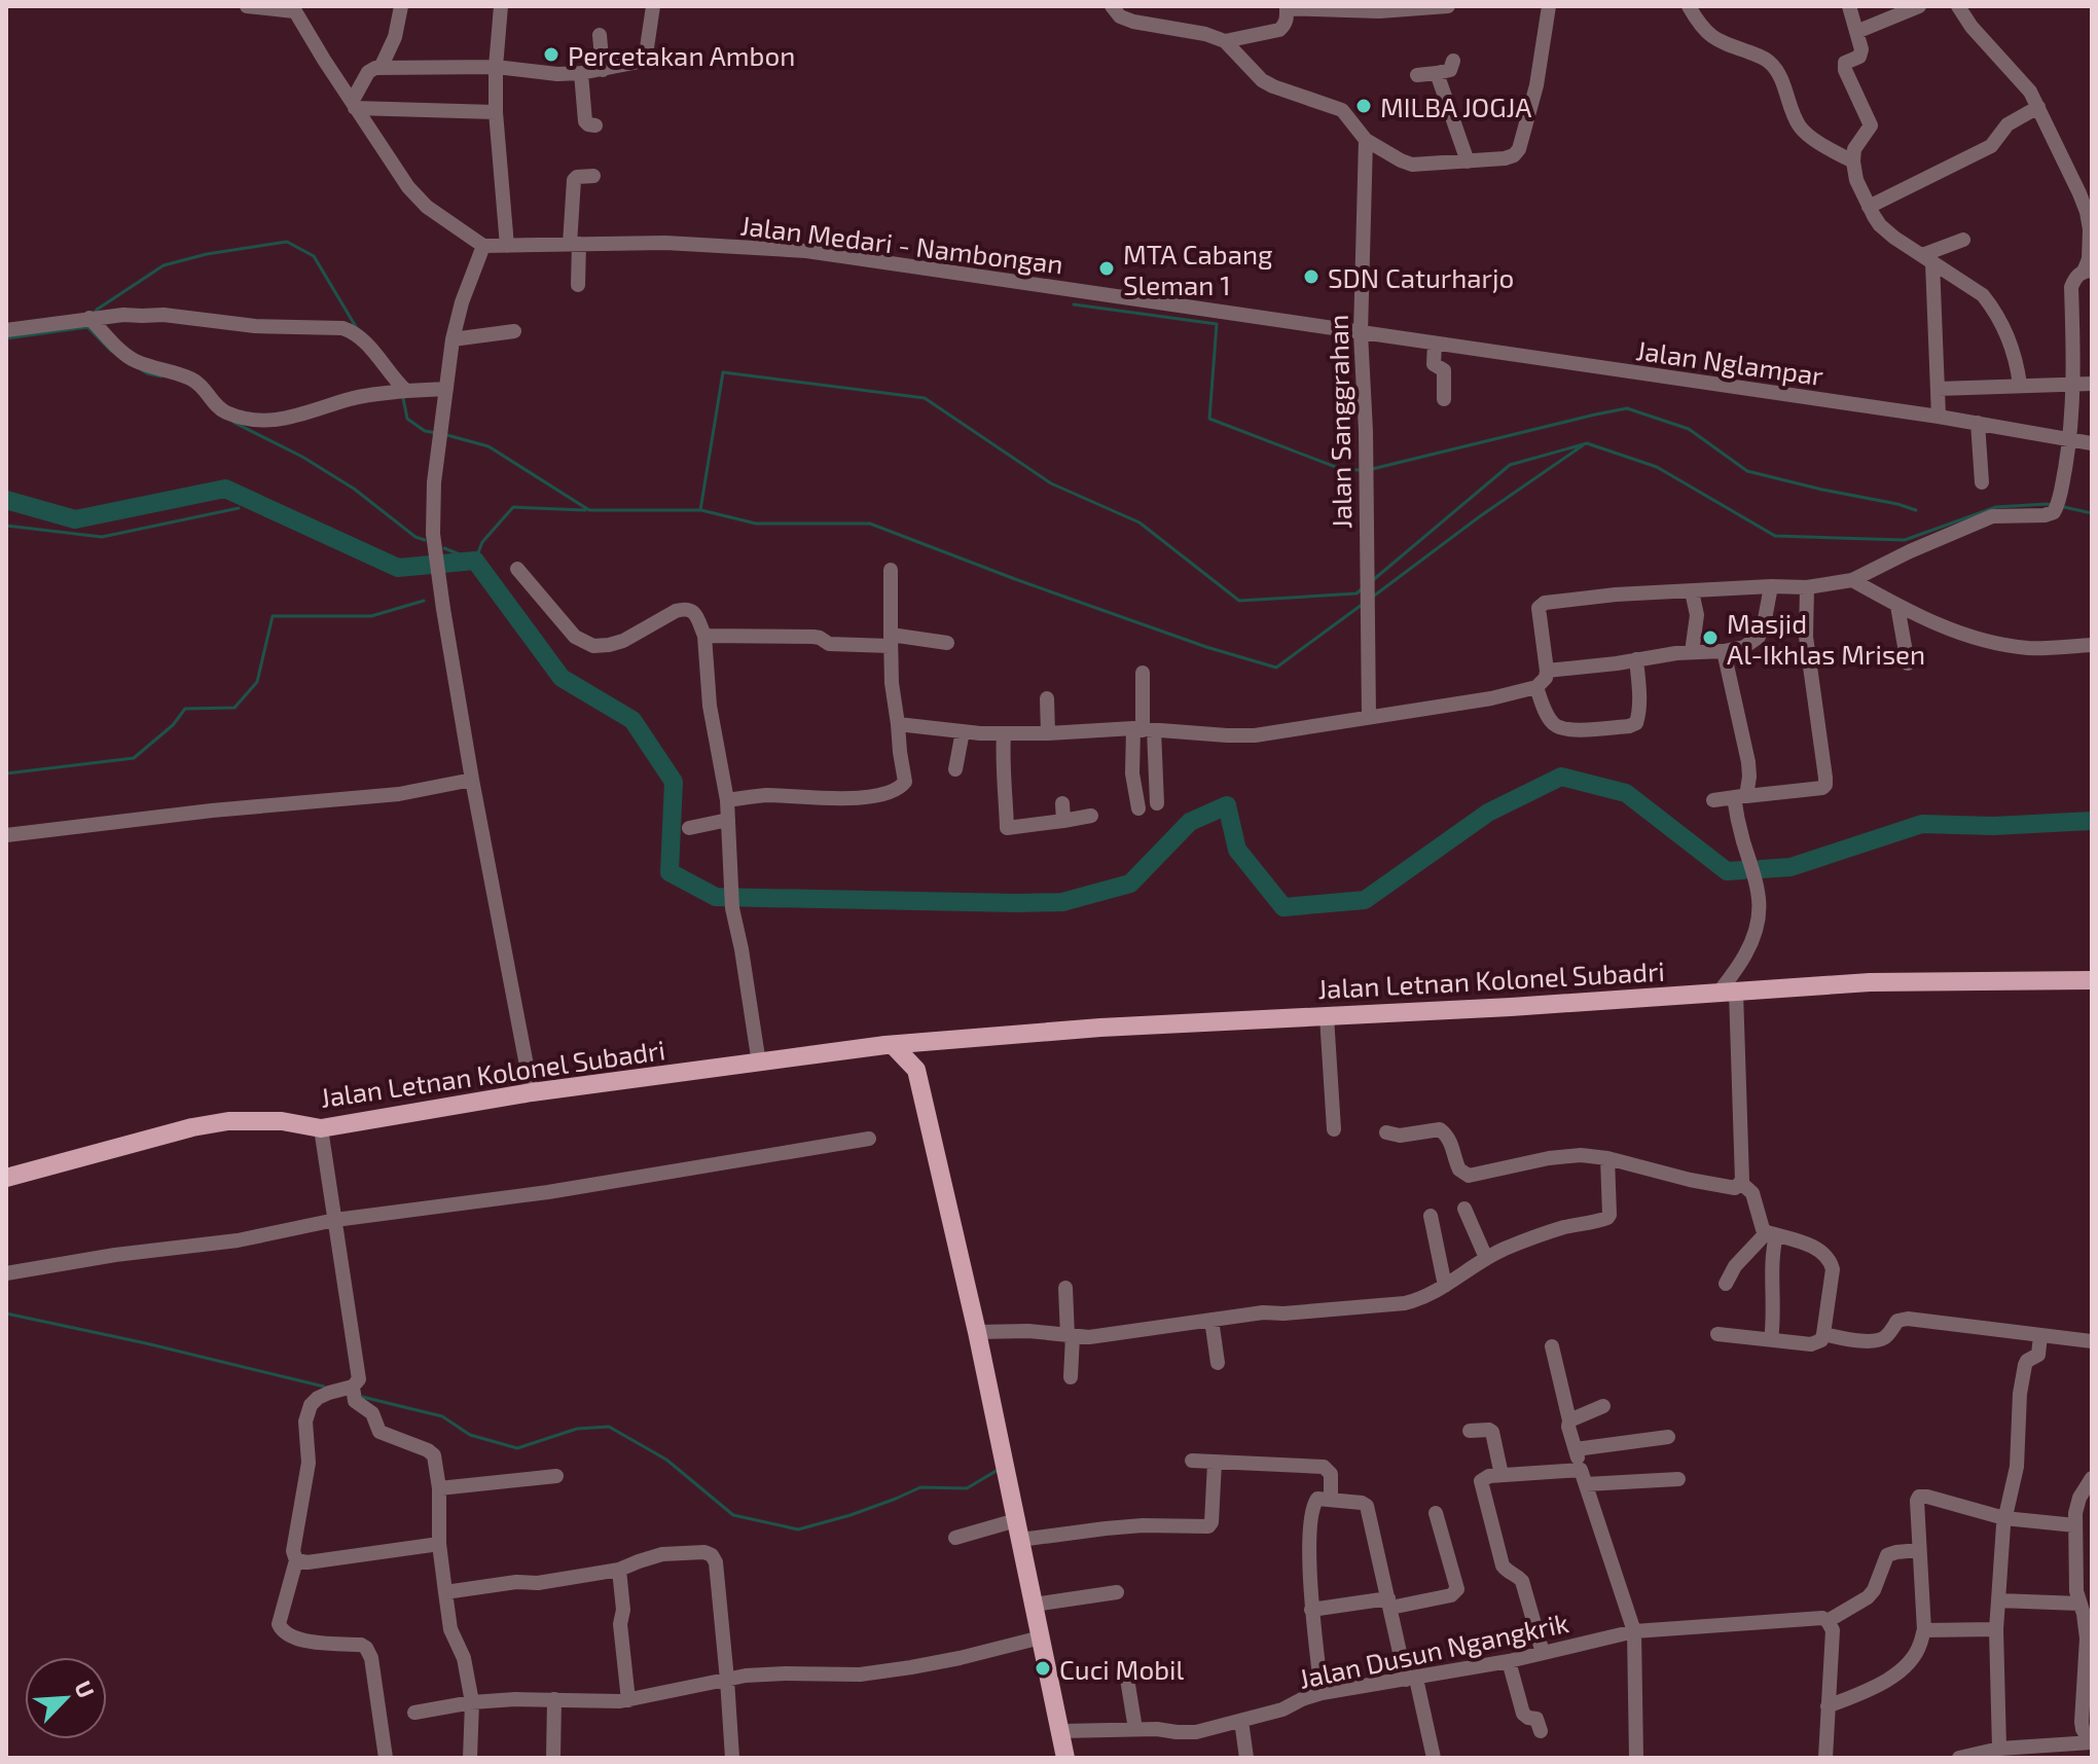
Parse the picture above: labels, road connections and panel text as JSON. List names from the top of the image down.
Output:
{
  "streets": {
    "main road": ["Jalan Letnan Kolonel Subadri"],
    "street": [
      "Jalan Medari - Nambongan",
      "Jalan Nglampar",
      "Jalan Sanggrahan",
      "Jalan Dusun Ngangkrik"
    ]
  },
  "crossings": [
    ["Jalan Medari - Nambongan", "Jalan Nglampar"],
    ["Jalan Medari - Nambongan", "Jalan Sanggrahan"],
    ["Jalan Nglampar", "Jalan Sanggrahan"]
  ],
  "places": [
    "Percetakan Ambon",
    "MILBA JOGJA",
    "MTA Cabang Sleman 1",
    "SDN Caturharjo",
    "Masjid Al-Ikhlas Mrisen",
    "Cuci Mobil"
  ],
  "north": "top right"
}
